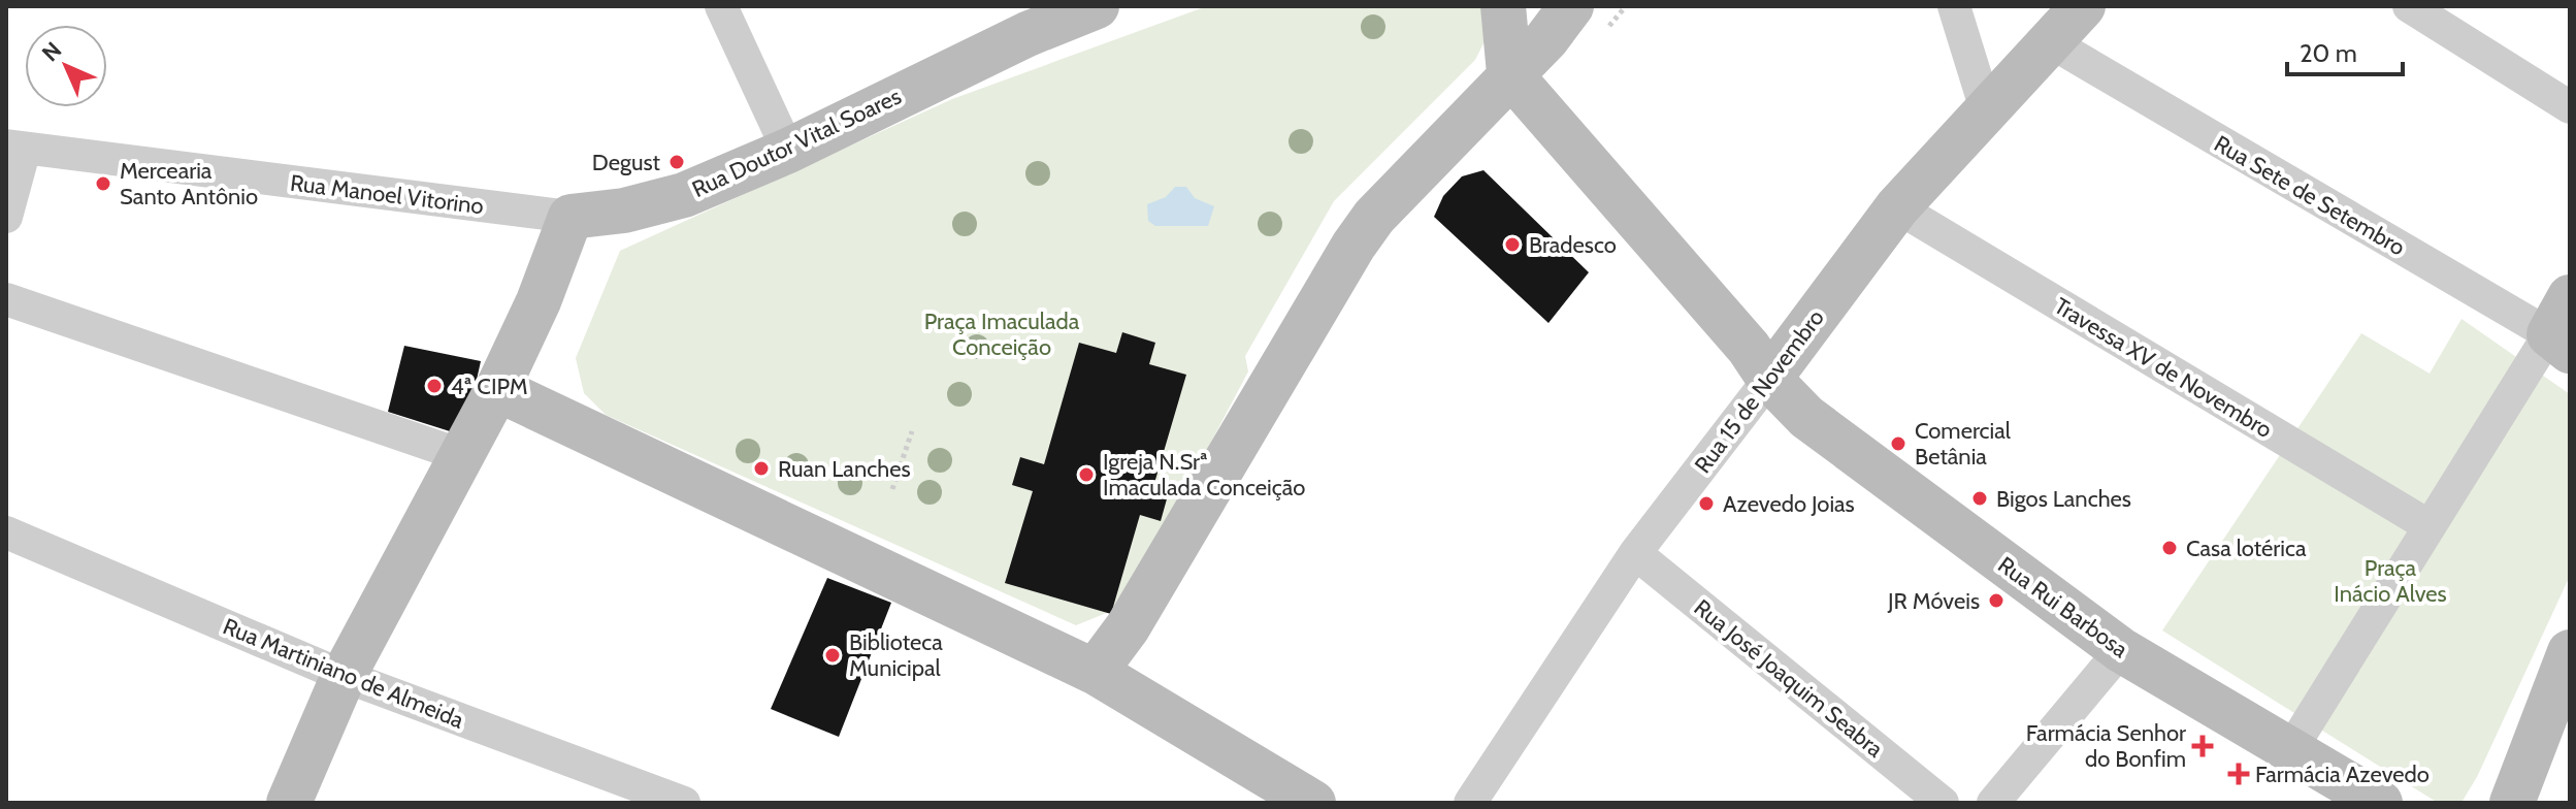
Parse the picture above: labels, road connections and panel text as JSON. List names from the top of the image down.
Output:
{
  "streets": {
    "main road": ["Rua Doutor Vital Soares", "Rua 15 de Novembro", "Rua Rui Barbosa"],
    "street": [
      "Rua Manoel Vitorino",
      "Rua Sete de Setembro",
      "Travessa XV de Novembro",
      "Rua Martiniano de Almeida",
      "Rua José Joaquim Seabra"
    ]
  },
  "crossings": [
    ["Rua Doutor Vital Soares", "Rua Manoel Vitorino"],
    ["Rua Sete de Setembro", "Rua 15 de Novembro"],
    ["Travessa XV de Novembro", "Rua 15 de Novembro"],
    ["Rua 15 de Novembro", "Rua Rui Barbosa"],
    ["Rua 15 de Novembro", "Rua José Joaquim Seabra"]
  ],
  "parks": ["Praça Imaculada Conceição", "Praça Inácio Alves"],
  "places": {
    "other": [
      "Degust",
      "Mercearia Santo Antônio",
      "Bradesco",
      "4ª CIPM",
      "Comercial Betânia",
      "Ruan Lanches",
      "Igreja N.Srª Imaculada Conceição",
      "Bigos Lanches",
      "Azevedo Joias",
      "Casa lotérica",
      "JR Móveis",
      "Biblioteca Municipal"
    ],
    "health": ["Farmácia Senhor do Bonfim", "Farmácia Azevedo"]
  },
  "scale_bar": "20 m",
  "north": "top left"
}
